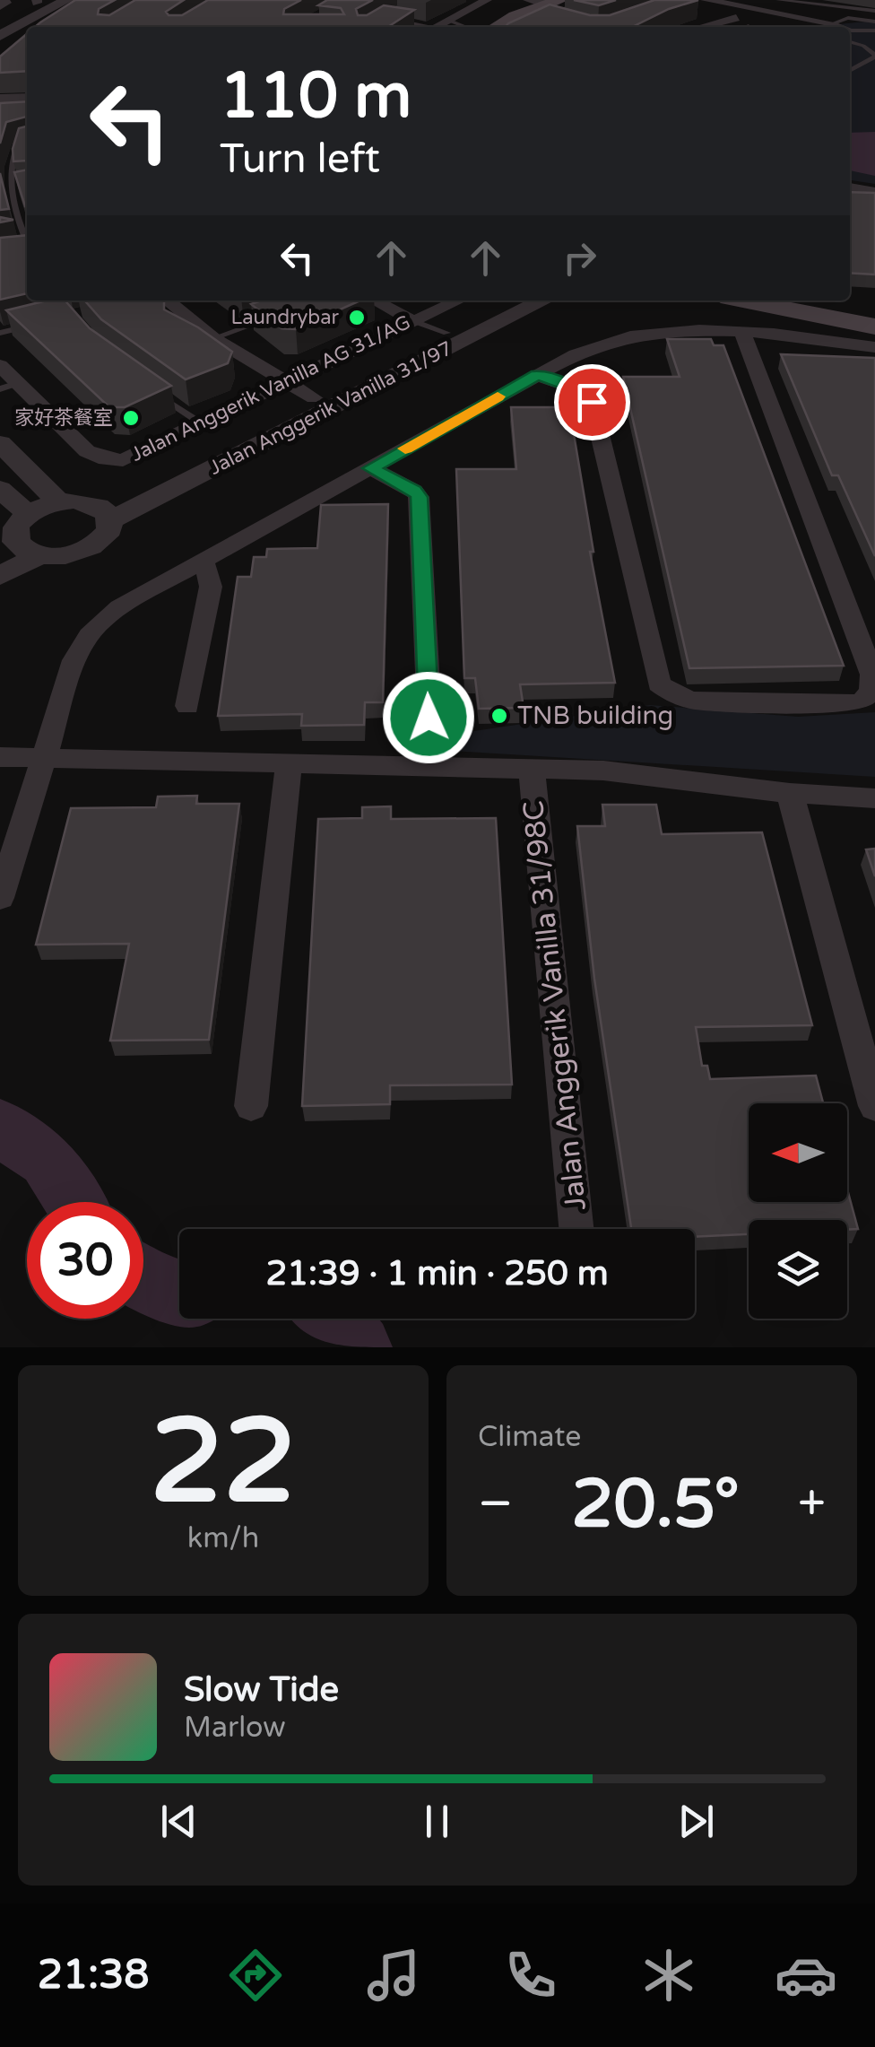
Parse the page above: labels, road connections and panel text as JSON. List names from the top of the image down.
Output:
{
  "streets": {
    "street": ["Jalan Anggerik Vanilla AG 31/AG", "Jalan Anggerik Vanilla 31/97", "Jalan Anggerik Vanilla 31/98C"]
  },
  "places": ["Laundrybar", "家好茶餐室", "TNB building"],
  "north": "left",
  "page": {
    "turn": ["110 m", "Turn left"],
    "limit": "30",
    "trip": "21:39 · 1 min · 250 m",
    "tile": [
      ["22", "km/h"],
      "Climate"
    ],
    "heat": ["−", "20.5°", "+"],
    "song": ["Slow Tide", "Marlow"],
    "tabs": "21:38"
  }
}
